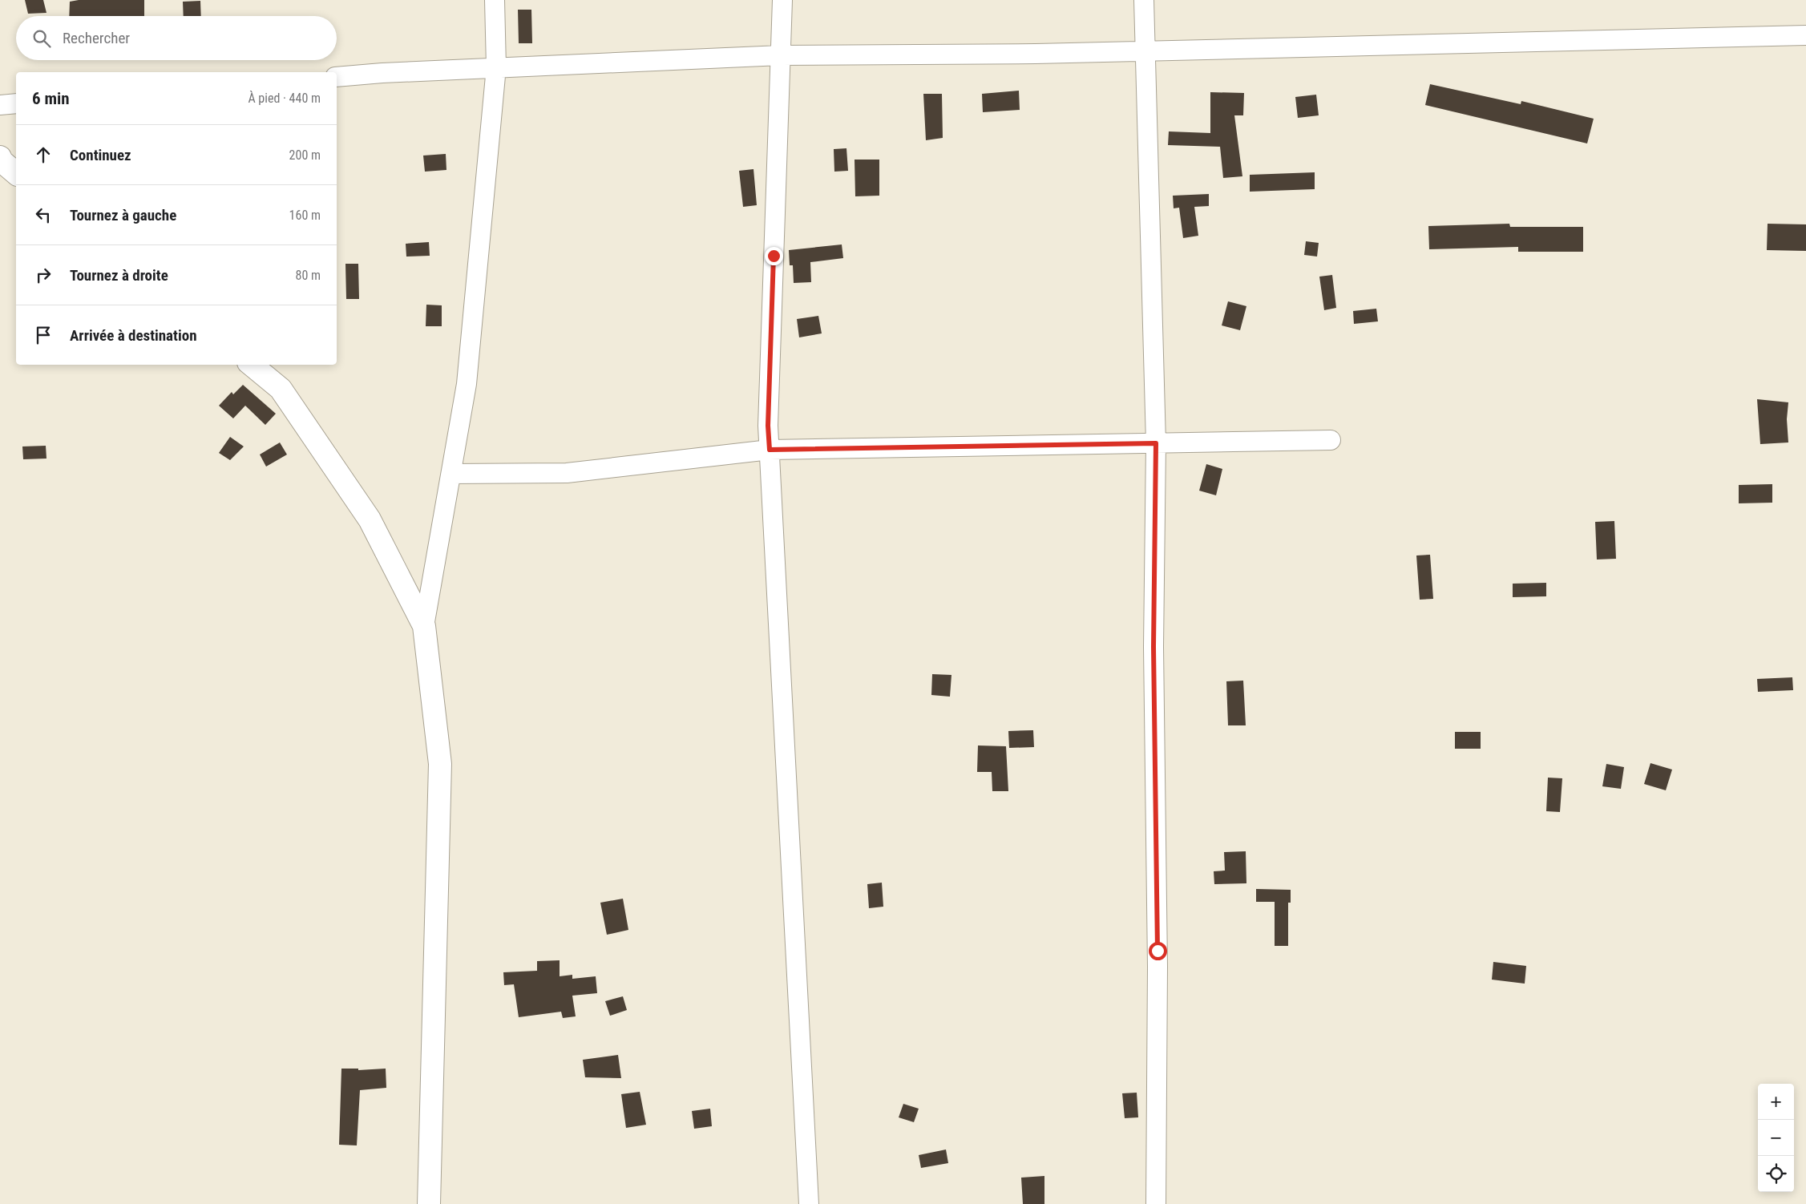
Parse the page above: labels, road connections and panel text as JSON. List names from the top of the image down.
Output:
{
  "page": {
    "search": "Rechercher",
    "heading": ["6 min", "À pied · 440 m"],
    "list": [
      ["Continuez", "200 m"],
      ["Tournez à gauche", "160 m"],
      ["Tournez à droite", "80 m"],
      "Arrivée à destination"
    ],
    "map_buttons": ["+", "−"]
  }
}
